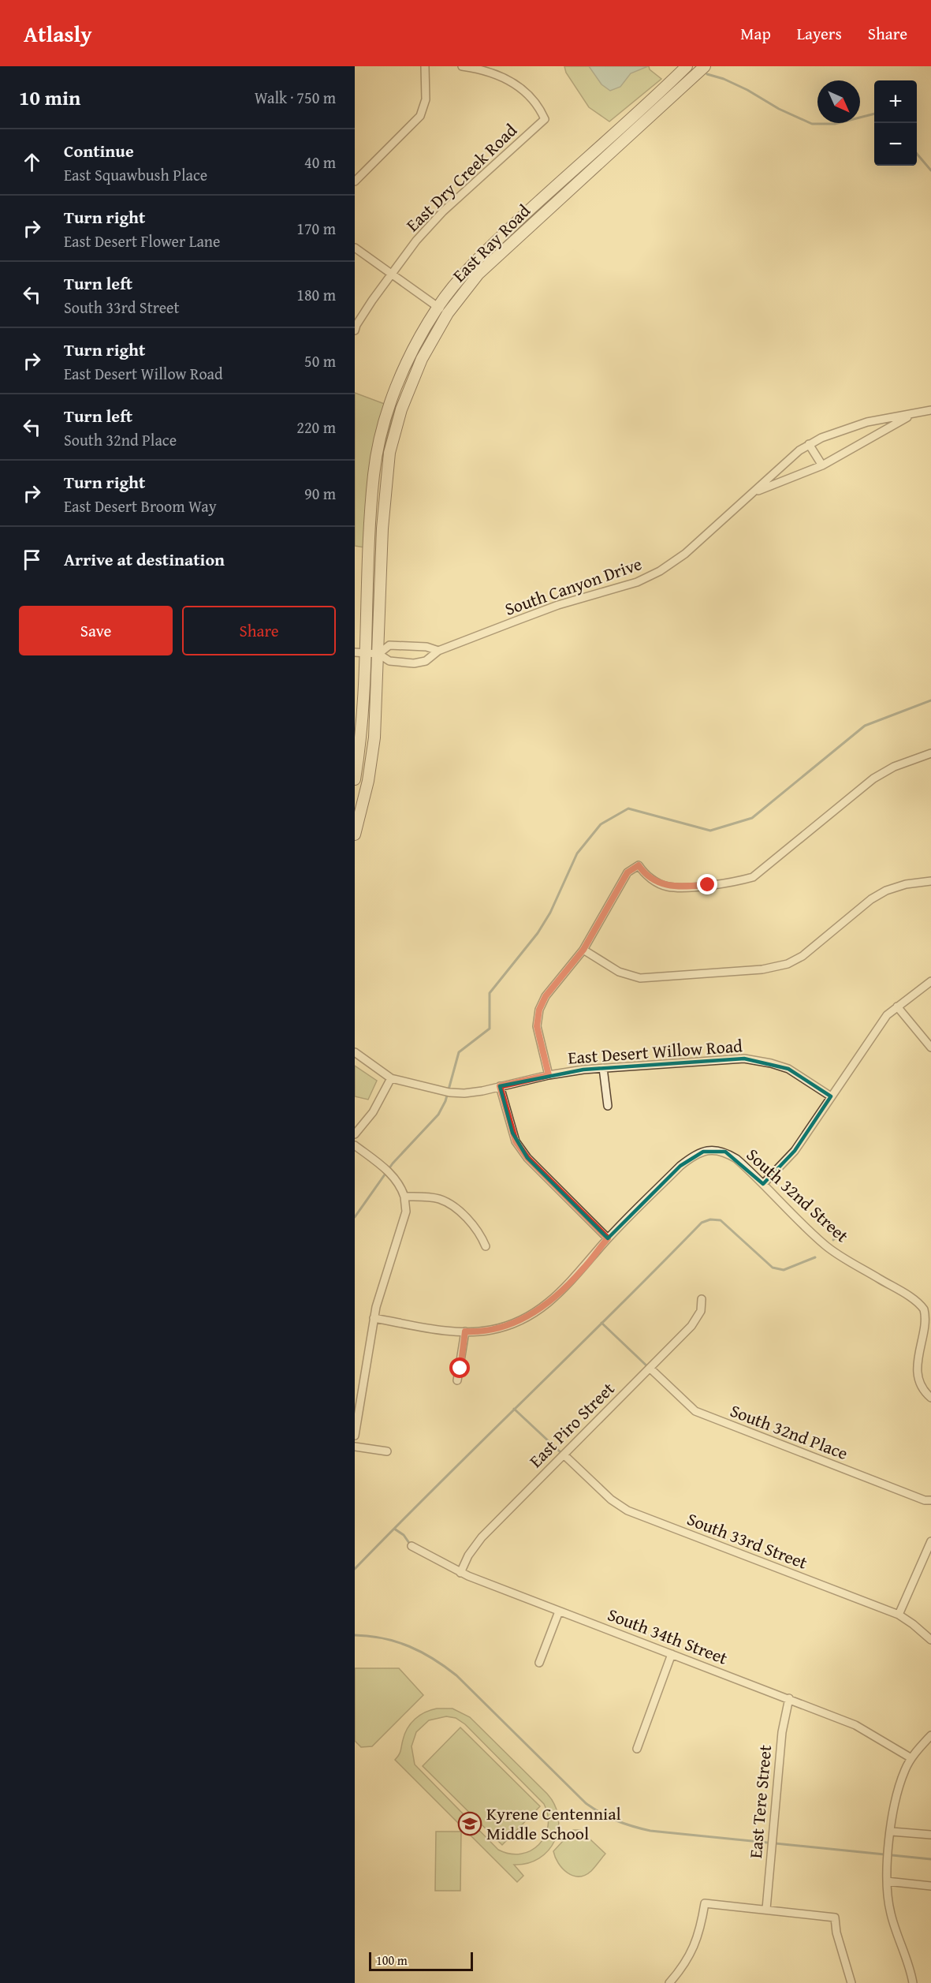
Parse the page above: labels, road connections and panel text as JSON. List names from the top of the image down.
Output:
{
  "streets": {
    "main road": ["East Ray Road"],
    "street": [
      "East Dry Creek Road",
      "South Canyon Drive",
      "East Desert Willow Road",
      "South 32nd Street",
      "East Piro Street",
      "South 32nd Place",
      "South 33rd Street",
      "South 34th Street",
      "East Tere Street"
    ]
  },
  "crossings": [
    ["East Ray Road", "South Canyon Drive"],
    ["East Piro Street", "South 32nd Place"],
    ["East Piro Street", "South 33rd Street"],
    ["East Piro Street", "South 34th Street"],
    ["South 34th Street", "East Tere Street"]
  ],
  "places": {
    "school or university": ["Kyrene Centennial Middle School"]
  },
  "scale_bar": "100 m",
  "north": "bottom right",
  "page": {
    "header": "Atlasly",
    "nav": ["Map", "Layers", "Share"],
    "heading": ["10 min", "Walk · 750 m"],
    "map_buttons": ["+", "−"],
    "list": [
      ["Continue", "East Squawbush Place", "40 m"],
      ["Turn right", "East Desert Flower Lane", "170 m"],
      ["Turn left", "South 33rd Street", "180 m"],
      ["Turn right", "East Desert Willow Road", "50 m"],
      ["Turn left", "South 32nd Place", "220 m"],
      ["Turn right", "East Desert Broom Way", "90 m"],
      "Arrive at destination"
    ],
    "buttons": ["Save", "Share"],
    "scale": "100 m"
  }
}
